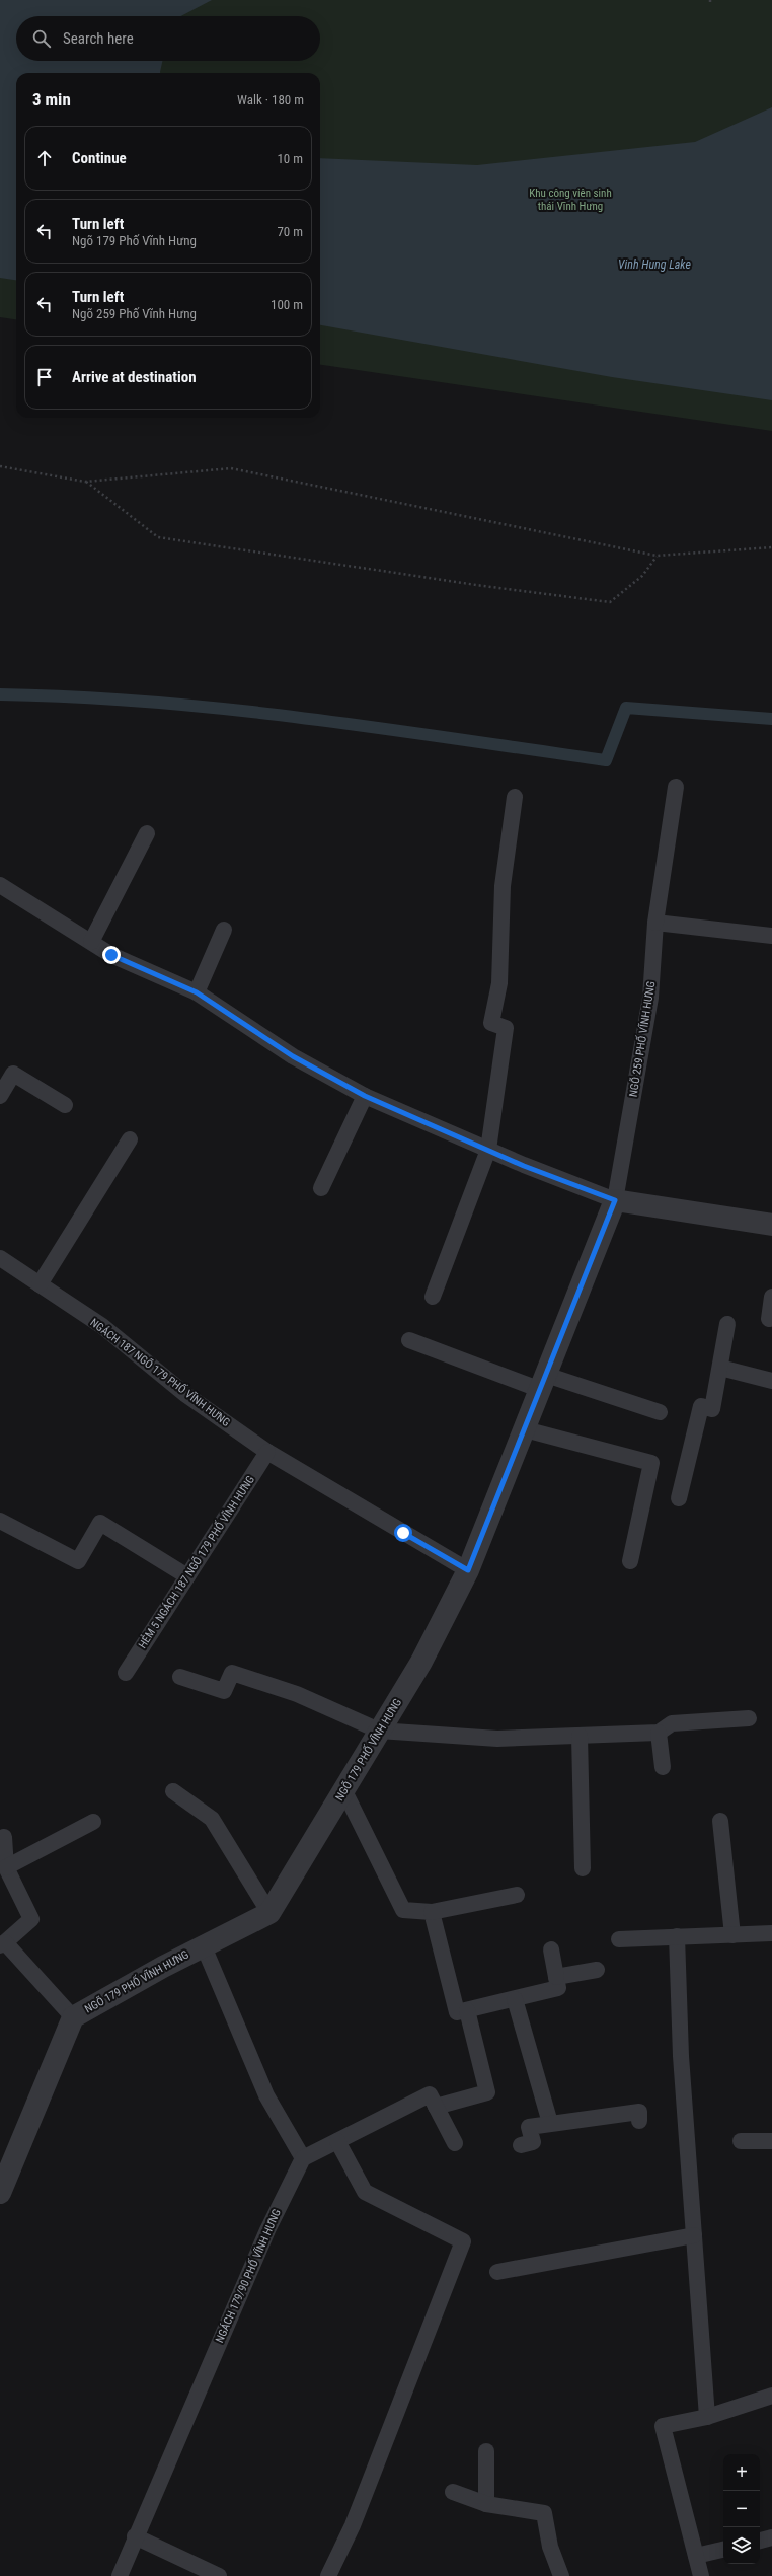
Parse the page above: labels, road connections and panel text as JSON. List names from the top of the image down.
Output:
{
  "streets": {
    "street": ["NGÕ 179 PHỐ VĨNH HƯNG"],
    "lane": [
      "NGÕ 259 PHỐ VĨNH HƯNG",
      "NGÁCH 187 NGÕ 179 PHỐ VĨNH HƯNG",
      "HẺM 5 NGÁCH 187 NGÕ 179 PHỐ VĨNH HƯNG",
      "NGÁCH 179/90 PHỐ VĨNH HƯNG"
    ]
  },
  "crossings": [
    ["NGÕ 259 PHỐ VĨNH HƯNG", "NGÕ 179 PHỐ VĨNH HƯNG"],
    ["NGÁCH 187 NGÕ 179 PHỐ VĨNH HƯNG", "HẺM 5 NGÁCH 187 NGÕ 179 PHỐ VĨNH HƯNG"],
    ["NGÁCH 187 NGÕ 179 PHỐ VĨNH HƯNG", "NGÕ 179 PHỐ VĨNH HƯNG"]
  ],
  "water": ["Vinh Hung Lake"],
  "parks": ["Khu công viên sinh thái Vĩnh Hưng"],
  "page": {
    "search": "Search here",
    "heading": ["3 min", "Walk · 180 m"],
    "list": [
      ["Continue", "10 m"],
      ["Turn left", "Ngõ 179 Phố Vĩnh Hưng", "70 m"],
      ["Turn left", "Ngõ 259 Phố Vĩnh Hưng", "100 m"],
      "Arrive at destination"
    ],
    "map_buttons": ["+", "−"]
  }
}
